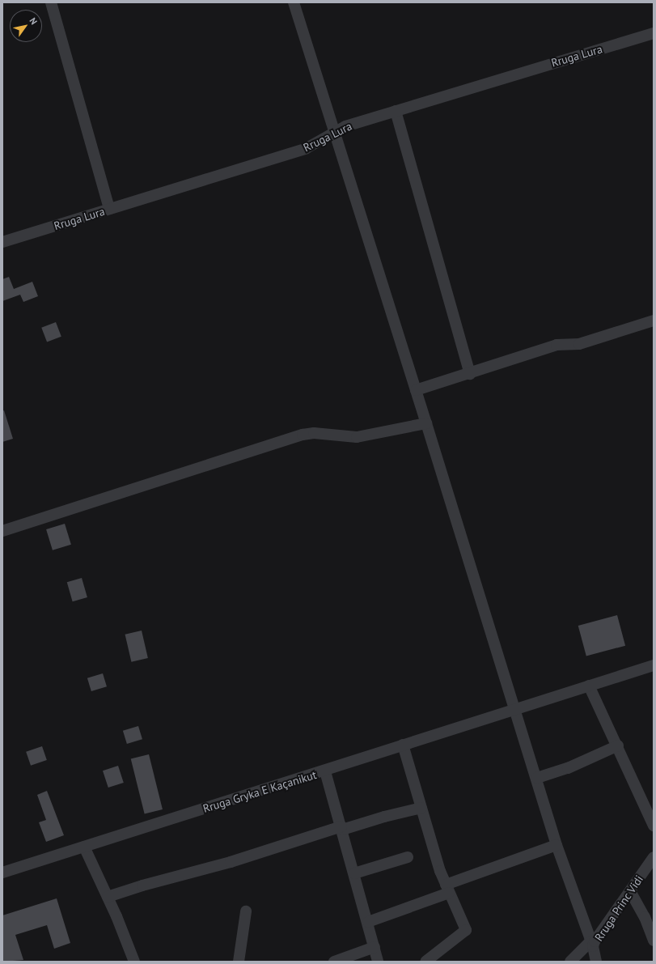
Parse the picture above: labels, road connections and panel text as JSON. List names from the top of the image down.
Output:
{
  "streets": {
    "street": ["Rruga Lura", "Rruga Gryka E Kaçanikut", "Rruga Princ Vidi"]
  },
  "north": "top right"
}
